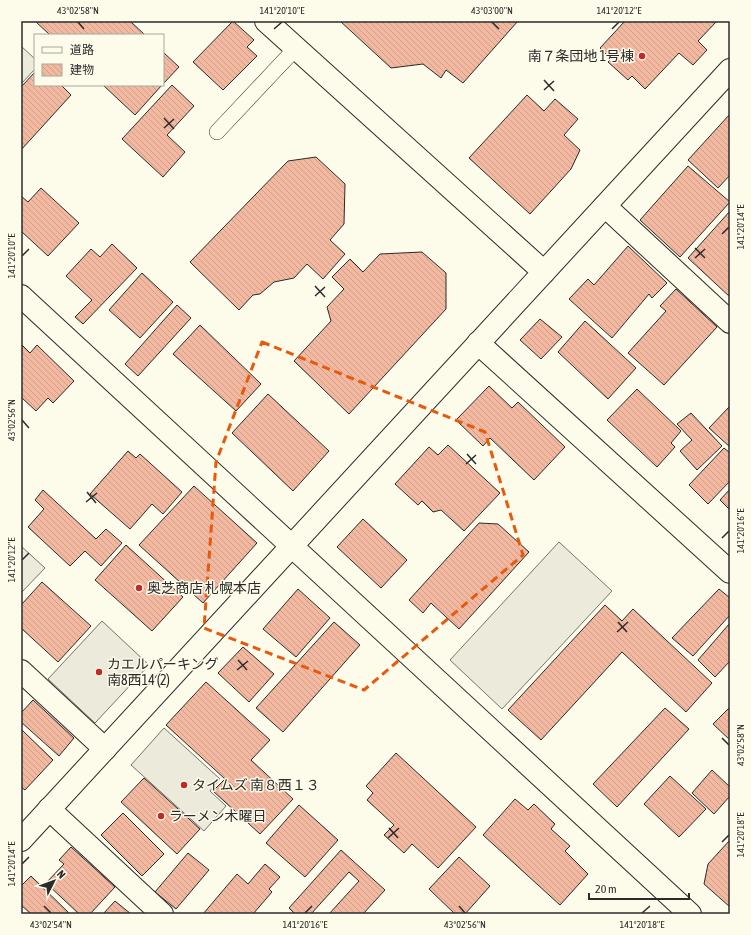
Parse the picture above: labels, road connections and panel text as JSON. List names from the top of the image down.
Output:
{
  "places": [
    "南７条団地 1号棟",
    "奥芝商店 札幌本店",
    "カエルパーキング 南8西14 (2)",
    "タイムズ 南８西１３",
    "ラーメン木曜日"
  ],
  "legend": ["道路", "建物"],
  "scale_bar": "20 m",
  "north": "top right",
  "coordinates": [
    "43°02'58\"N",
    "141°20'10\"E",
    "43°03'00\"N",
    "141°20'12\"E",
    "141°20'14\"E",
    "43°02'56\"N",
    "141°20'16\"E",
    "141°20'18\"E",
    "43°02'54\"N"
  ]
}
